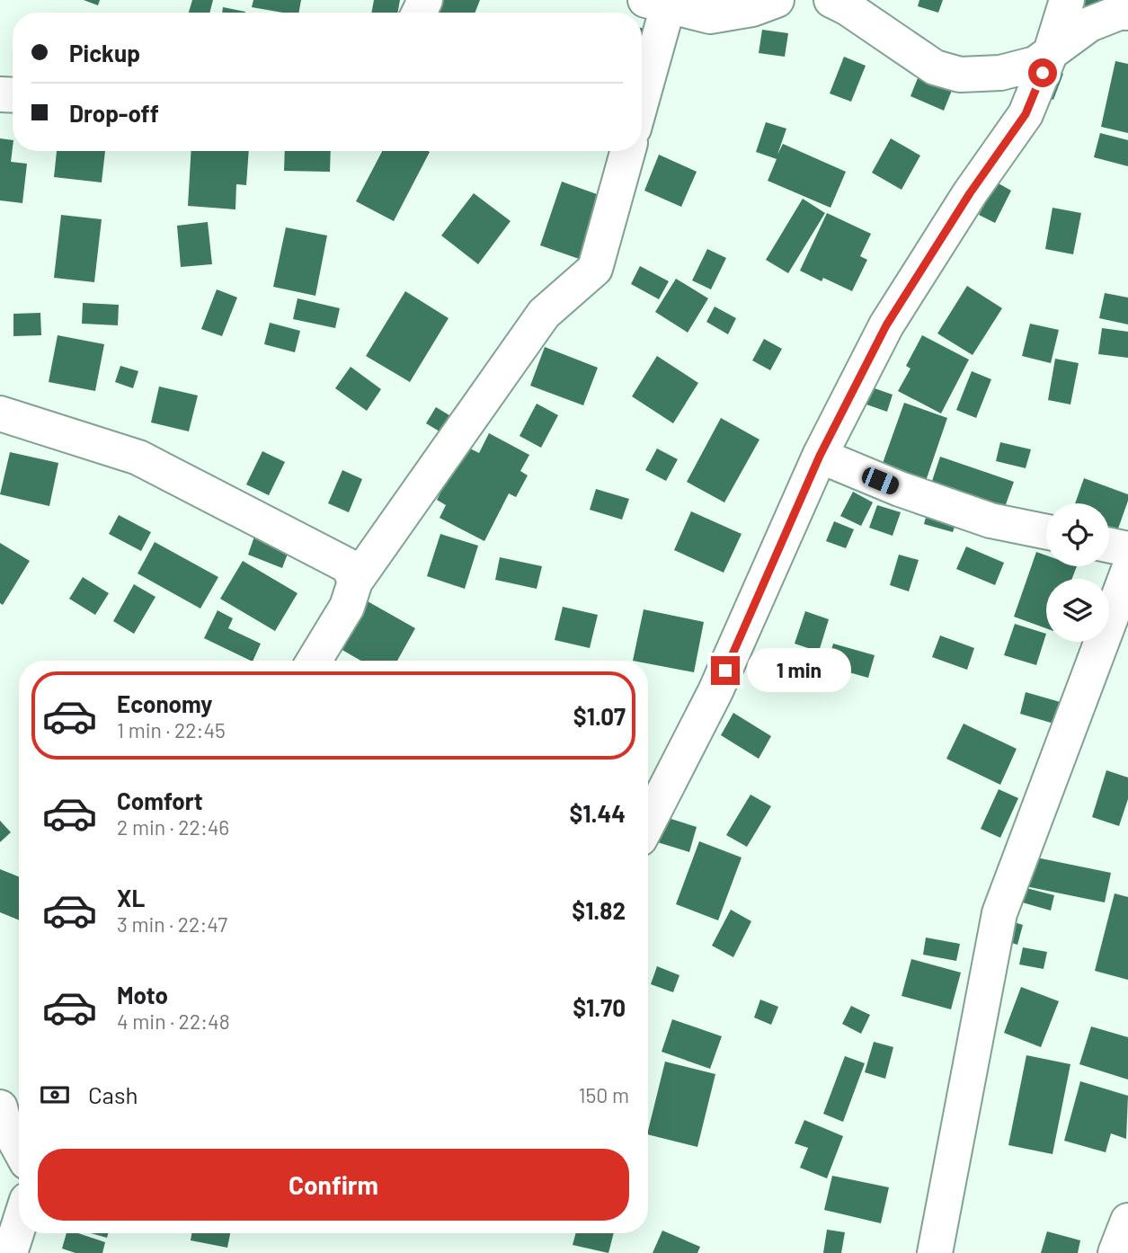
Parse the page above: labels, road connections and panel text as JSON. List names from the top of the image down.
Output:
{
  "page": {
    "banner": ["Pickup", "Drop-off"],
    "bubble": "1 min",
    "list": [
      {
        "name": "Economy",
        "note": "1 min · 22:45",
        "value": "$1.07"
      },
      {
        "name": "Comfort",
        "note": "2 min · 22:46",
        "value": "$1.44"
      },
      {
        "name": "XL",
        "note": "3 min · 22:47",
        "value": "$1.82"
      },
      {
        "name": "Moto",
        "note": "4 min · 22:48",
        "value": "$1.70"
      }
    ],
    "pay": ["Cash", "150 m"],
    "buttons": "Confirm"
  }
}
